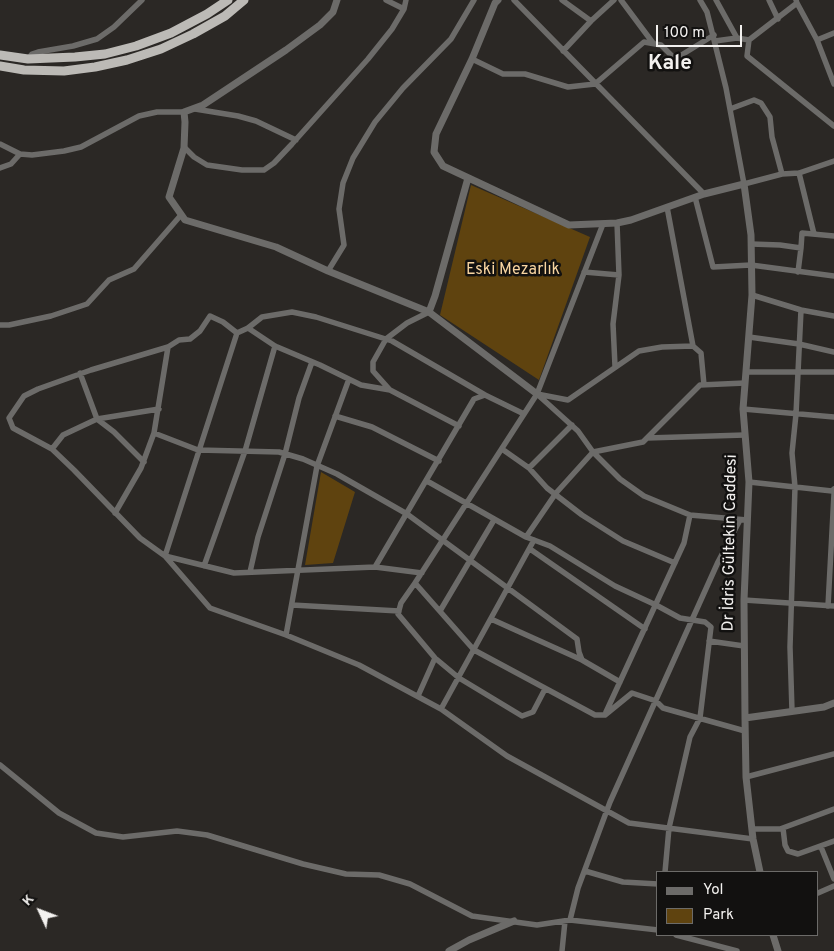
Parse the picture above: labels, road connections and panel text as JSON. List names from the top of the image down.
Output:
{
  "streets": {
    "street": ["Dr İdris Gültekin Caddesi"]
  },
  "districts": ["Kale"],
  "parks": ["Eski Mezarlık"],
  "legend": ["Yol", "Park"],
  "scale_bar": "100 m",
  "north": "top left"
}
